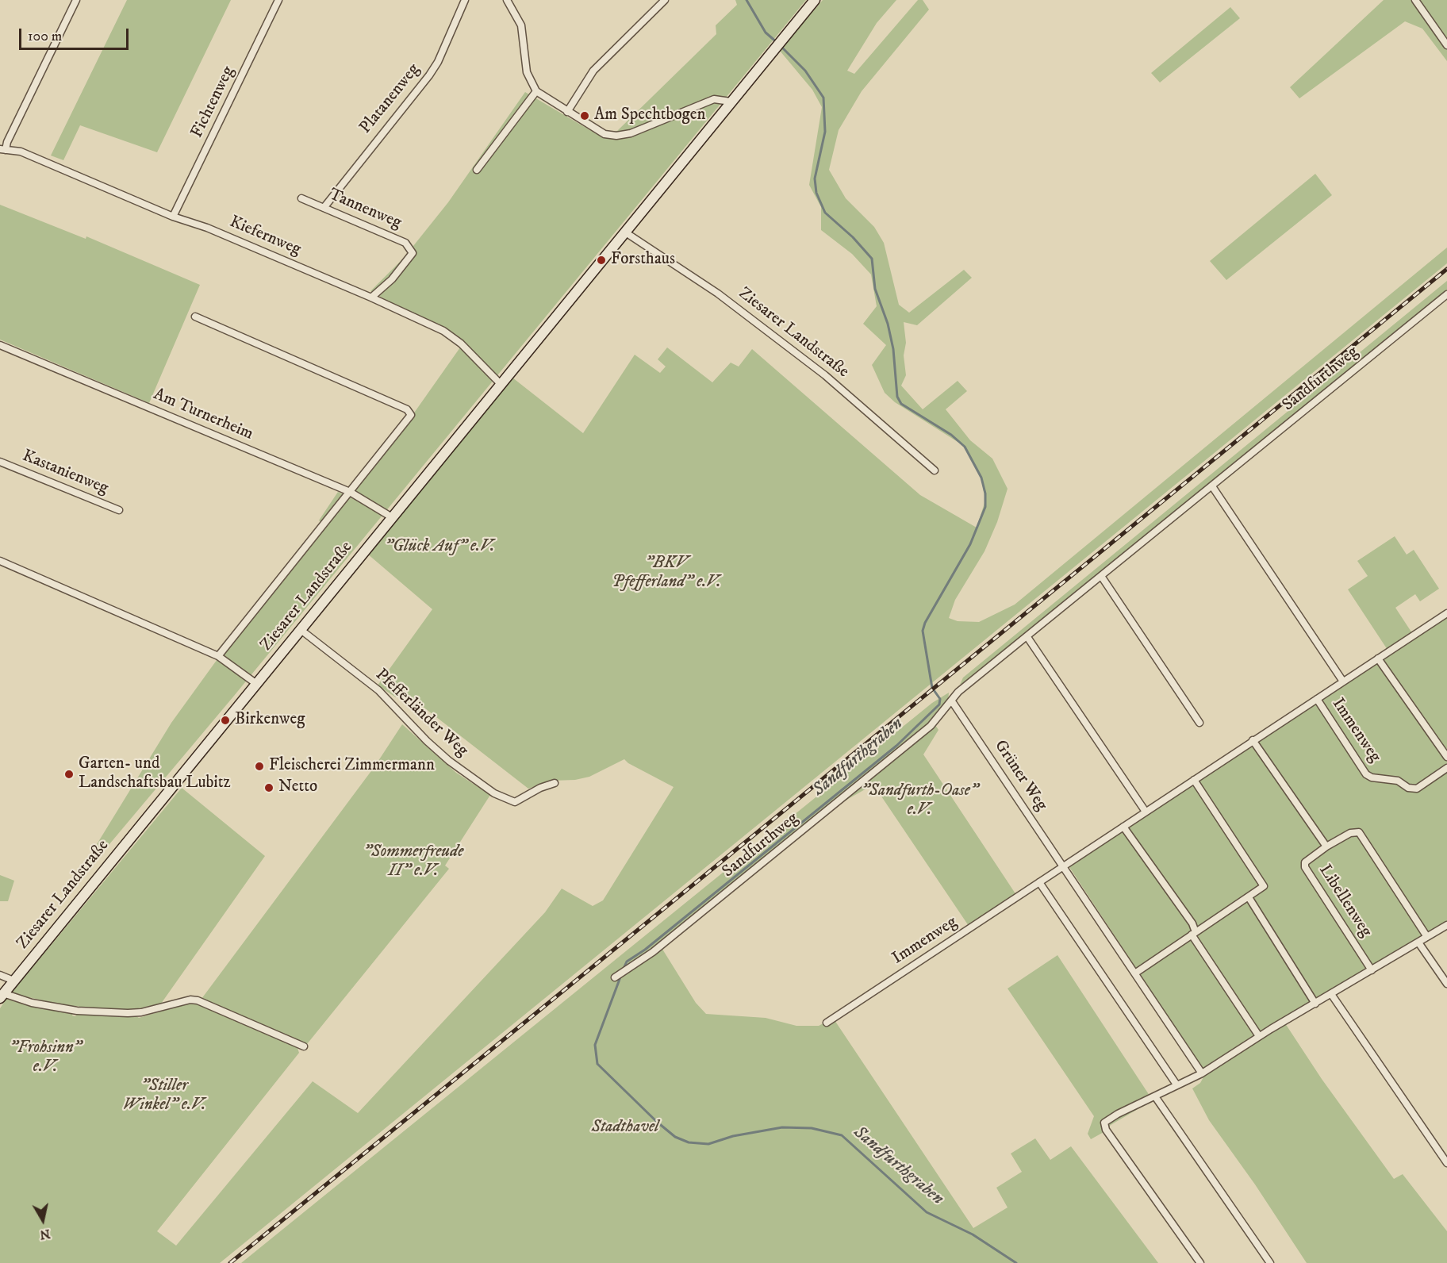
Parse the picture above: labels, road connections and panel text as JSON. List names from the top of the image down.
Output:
{
  "streets": {
    "main road": ["Ziesarer Landstraße"],
    "street": [
      "Platanenweg",
      "Fichtenweg",
      "Tannenweg",
      "Kiefernweg",
      "Sandfurthweg",
      "Am Turnerheim",
      "Kastanienweg",
      "Pfefferländer Weg",
      "Immenweg",
      "Grüner Weg",
      "Libellenweg"
    ]
  },
  "crossings": [
    ["Platanenweg", "Tannenweg"],
    ["Fichtenweg", "Kiefernweg"],
    ["Tannenweg", "Kiefernweg"],
    ["Kiefernweg", "Ziesarer Landstraße"],
    ["Ziesarer Landstraße", "Am Turnerheim"],
    ["Ziesarer Landstraße", "Pfefferländer Weg"],
    ["Sandfurthweg", "Grüner Weg"],
    ["Immenweg", "Grüner Weg"]
  ],
  "water": ["Sandfurthgraben"],
  "parks": [
    "\"Glück Auf\" e.V.",
    "\"BKV Pfefferland\" e.V.",
    "\"Sandfurth-Oase\" e.V.",
    "\"Sommerfreude II\" e.V.",
    "\"Frohsinn\" e.V.",
    "\"Stiller Winkel\" e.V.",
    "Stadthavel"
  ],
  "places": [
    "Am Spechtbogen",
    "Forsthaus",
    "Birkenweg",
    "Fleischerei Zimmermann",
    "Garten- und Landschaftsbau Lubitz",
    "Netto"
  ],
  "scale_bar": "100 m",
  "north": "bottom"
}
